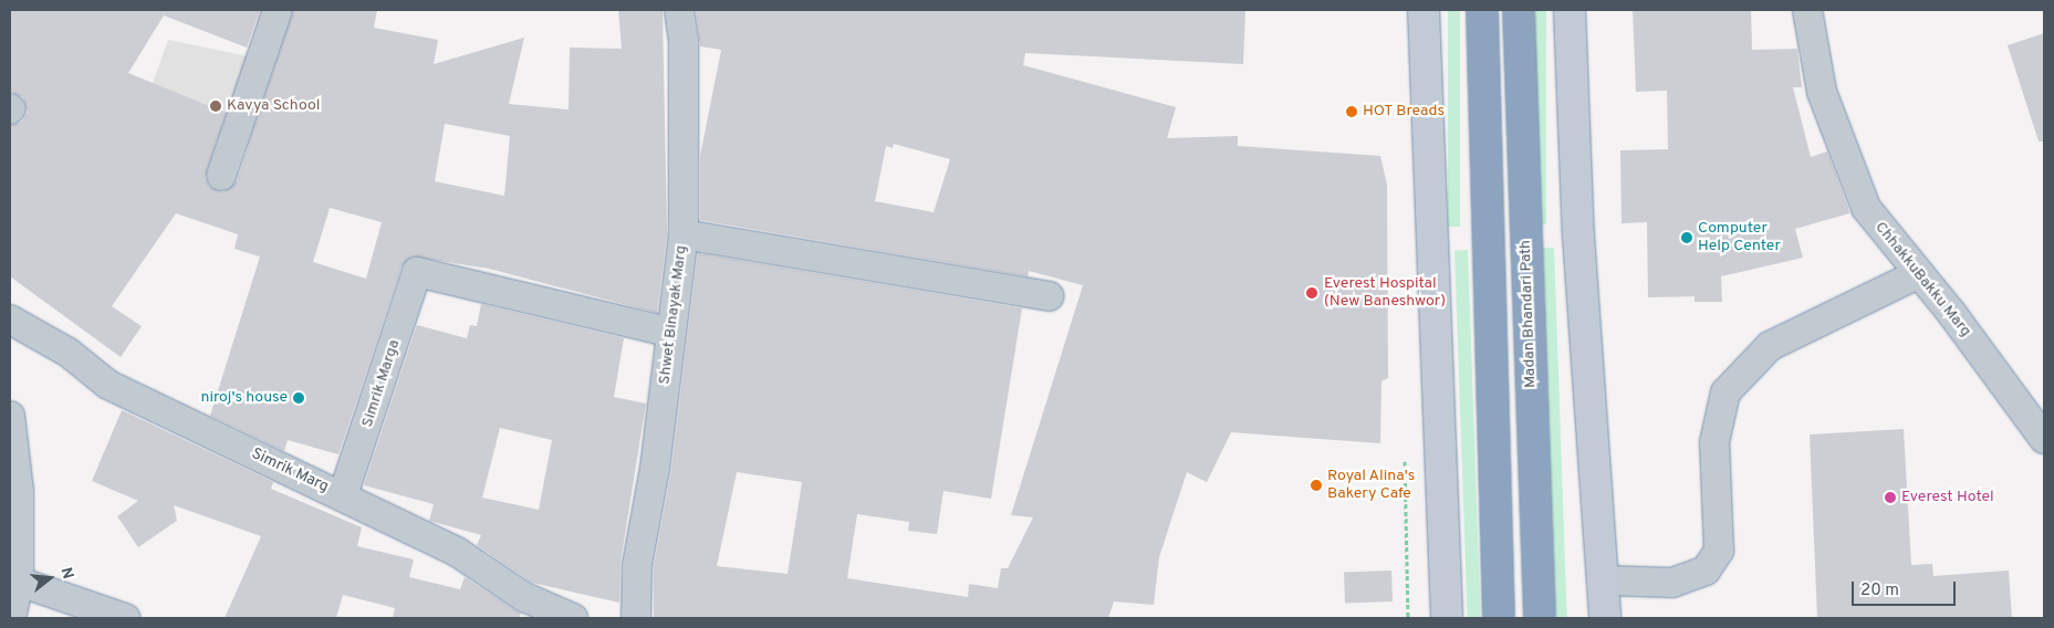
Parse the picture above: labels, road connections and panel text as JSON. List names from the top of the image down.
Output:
{
  "streets": {
    "highway": ["Madan Bhandari Path"],
    "street": [
      "ChhakkuBakku Marg",
      "Shwet Binayak Marg",
      "Simrik Marga",
      "Simrik Marg"
    ]
  },
  "crossings": [
    ["Shwet Binayak Marg", "Simrik Marga"],
    ["Simrik Marga", "Simrik Marg"]
  ],
  "places": [
    "Kavya School",
    "HOT Breads",
    "Computer Help Center",
    "Everest Hospital (New Baneshwor)",
    "niroj's house",
    "Royal Alina's Bakery Cafe",
    "Everest Hotel"
  ],
  "scale_bar": "20 m",
  "north": "right"
}
